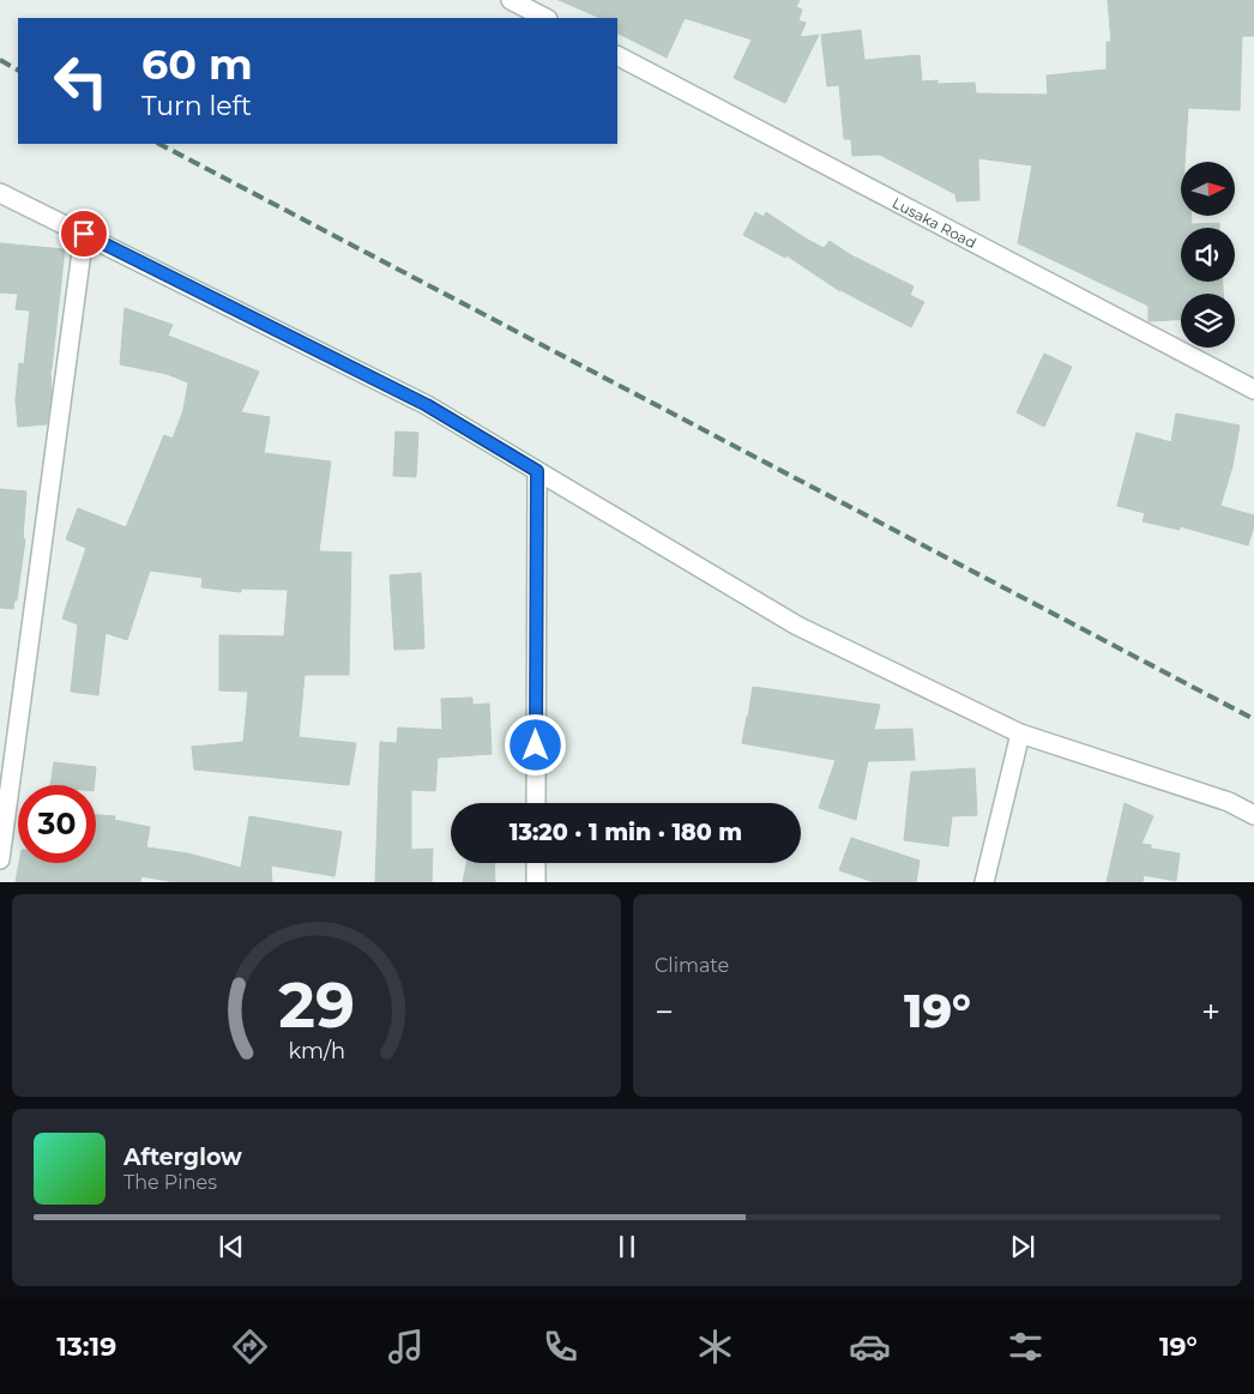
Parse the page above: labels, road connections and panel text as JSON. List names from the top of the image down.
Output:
{
  "streets": {
    "street": ["Lusaka Road"]
  },
  "north": "right",
  "page": {
    "turn": ["60 m", "Turn left"],
    "limit": "30",
    "trip": "13:20 · 1 min · 180 m",
    "tile": "Climate",
    "heat": ["−", "19°", "+"],
    "song": ["Afterglow", "The Pines"],
    "tabs": ["13:19", "19°"],
    "gauge": ["29", "km/h"]
  }
}
